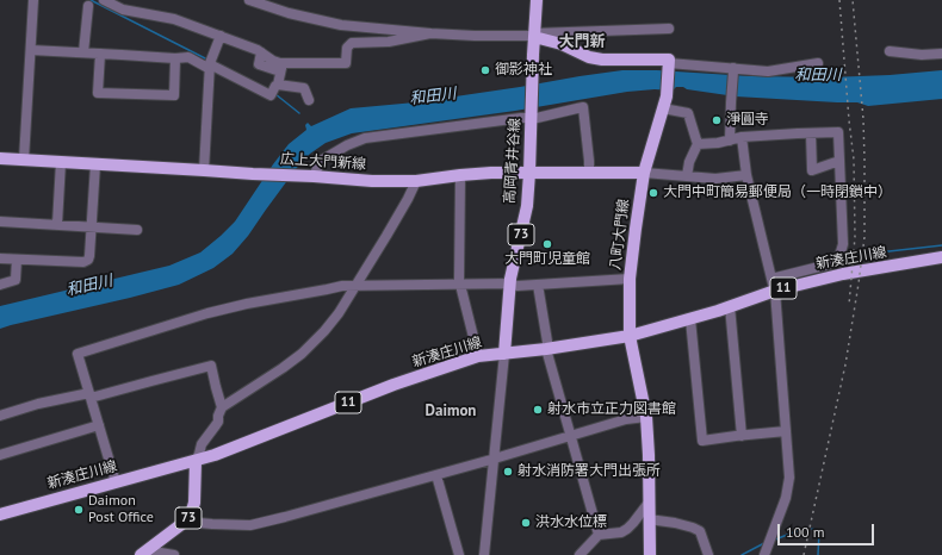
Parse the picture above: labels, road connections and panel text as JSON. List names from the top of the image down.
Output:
{
  "streets": {
    "main road": [
      "高岡青井谷線",
      "広上大門新線",
      "73",
      "八町大門線",
      "新湊庄川線",
      "11"
    ]
  },
  "crossings": [
    ["高岡青井谷線", "広上大門新線"],
    ["高岡青井谷線", "73"],
    ["高岡青井谷線", "新湊庄川線"],
    ["広上大門新線", "八町大門線"],
    ["73", "新湊庄川線"],
    ["八町大門線", "新湊庄川線"]
  ],
  "districts": ["大門新", "Daimon"],
  "water": ["和田川"],
  "places": [
    "御影神社",
    "淨圓寺",
    "大門中町簡易郵便局（一時閉鎖中）",
    "大門町児童館",
    "射水市立正力図書館",
    "射水消防署大門出張所",
    "Daimon Post Office",
    "洪水水位標"
  ],
  "scale_bar": "100 m"
}
